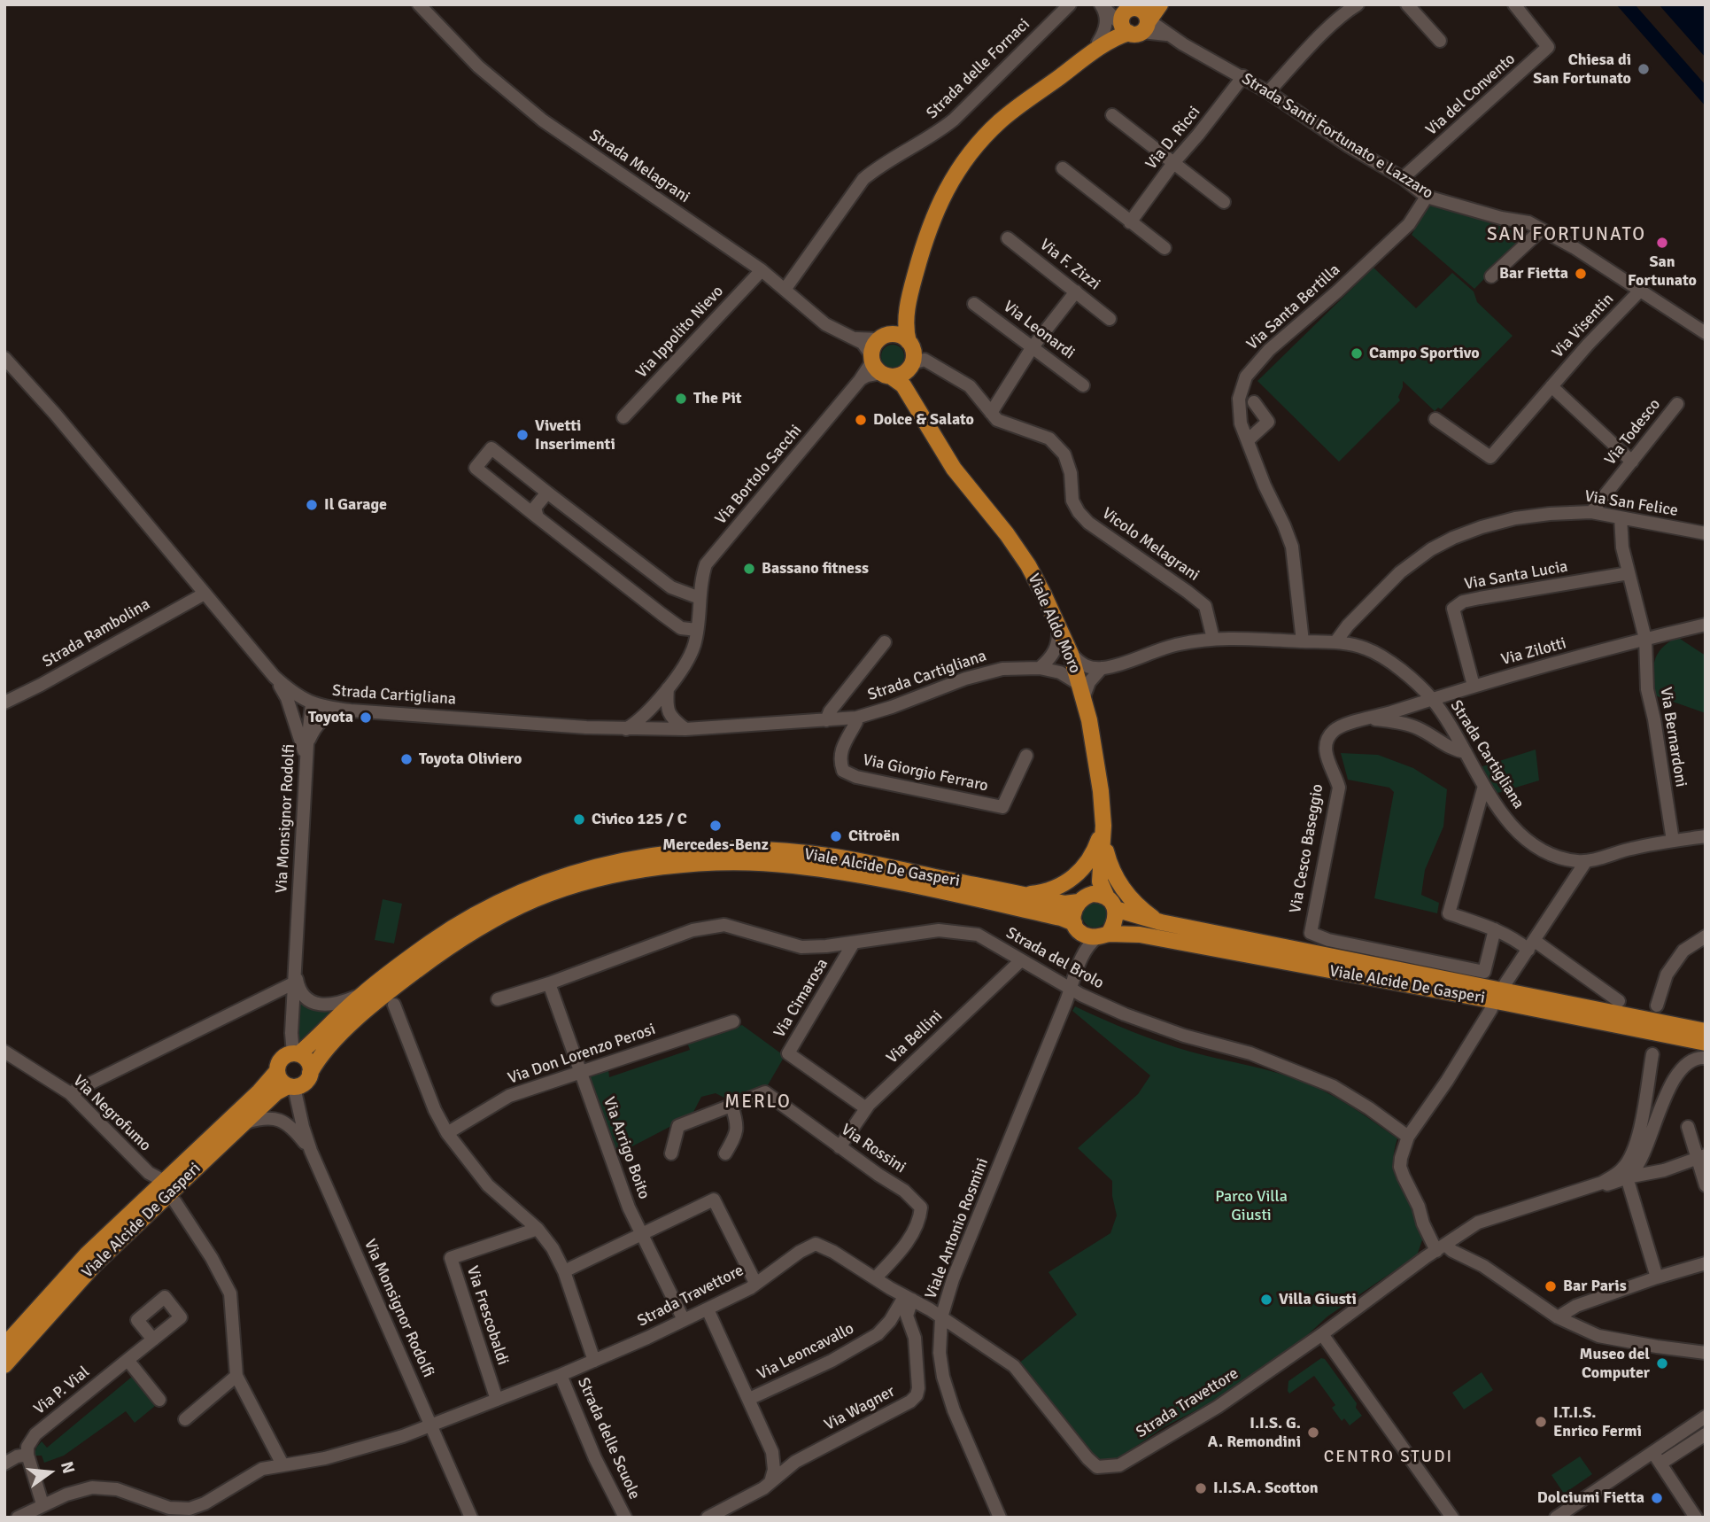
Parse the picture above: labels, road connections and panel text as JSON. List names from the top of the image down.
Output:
{
  "streets": {
    "main road": ["Viale Aldo Moro", "Viale Alcide De Gasperi"],
    "street": [
      "Strada delle Fornaci",
      "Via del Convento",
      "Strada Santi Fortunato e Lazzaro",
      "Via D. Ricci",
      "Strada Melagrani",
      "Via F. Zizzi",
      "Via Santa Bertilla",
      "Via Visentin",
      "Via Leonardi",
      "Via Ippolito Nievo",
      "Via Todesco",
      "Via Bortolo Sacchi",
      "Via San Felice",
      "Vicolo Melagrani",
      "Via Santa Lucia",
      "Strada Rambolina",
      "Via Zilotti",
      "Strada Cartigliana",
      "Via Bernardoni",
      "Via Giorgio Ferraro",
      "Via Monsignor Rodolfi",
      "Via Cesco Baseggio",
      "Strada del Brolo",
      "Via Cimarosa",
      "Via Bellini",
      "Via Don Lorenzo Perosi",
      "Via Negrofumo",
      "Via Arrigo Boito",
      "Via Rossini",
      "Viale Antonio Rosmini",
      "Strada Travettore",
      "Via Frescobaldi",
      "Via Leoncavallo",
      "Via P. Vial",
      "Via Wagner",
      "Strada delle Scuole"
    ]
  },
  "crossings": [
    ["Strada delle Fornaci", "Strada Melagrani"],
    ["Via del Convento", "Strada Santi Fortunato e Lazzaro"],
    ["Strada Santi Fortunato e Lazzaro", "Via D. Ricci"],
    ["Strada Santi Fortunato e Lazzaro", "Via Santa Bertilla"],
    ["Strada Santi Fortunato e Lazzaro", "Via Visentin"],
    ["Strada Santi Fortunato e Lazzaro", "Viale Aldo Moro"],
    ["Strada Melagrani", "Via Ippolito Nievo"],
    ["Strada Melagrani", "Via Bortolo Sacchi"],
    ["Strada Melagrani", "Vicolo Melagrani"],
    ["Strada Melagrani", "Viale Aldo Moro"],
    ["Via Santa Bertilla", "Strada Cartigliana"],
    ["Via Todesco", "Via San Felice"],
    ["Via Bortolo Sacchi", "Vicolo Melagrani"],
    ["Via Bortolo Sacchi", "Viale Aldo Moro"],
    ["Via Bortolo Sacchi", "Strada Cartigliana"],
    ["Via San Felice", "Strada Cartigliana"],
    ["Vicolo Melagrani", "Viale Aldo Moro"],
    ["Vicolo Melagrani", "Strada Cartigliana"],
    ["Via Santa Lucia", "Via Zilotti"],
    ["Viale Aldo Moro", "Strada Cartigliana"],
    ["Viale Aldo Moro", "Viale Alcide De Gasperi"],
    ["Viale Aldo Moro", "Viale Antonio Rosmini"],
    ["Strada Rambolina", "Strada Cartigliana"],
    ["Via Zilotti", "Strada Cartigliana"],
    ["Via Zilotti", "Via Bernardoni"],
    ["Via Zilotti", "Via Cesco Baseggio"],
    ["Strada Cartigliana", "Via Bernardoni"],
    ["Strada Cartigliana", "Via Giorgio Ferraro"],
    ["Strada Cartigliana", "Via Monsignor Rodolfi"],
    ["Strada Cartigliana", "Via Cesco Baseggio"],
    ["Via Monsignor Rodolfi", "Viale Alcide De Gasperi"],
    ["Via Monsignor Rodolfi", "Strada Travettore"],
    ["Viale Alcide De Gasperi", "Via Negrofumo"],
    ["Viale Alcide De Gasperi", "Viale Antonio Rosmini"],
    ["Strada del Brolo", "Via Cimarosa"],
    ["Strada del Brolo", "Via Bellini"],
    ["Strada del Brolo", "Via Arrigo Boito"],
    ["Strada del Brolo", "Viale Antonio Rosmini"],
    ["Via Cimarosa", "Via Bellini"],
    ["Via Bellini", "Via Rossini"],
    ["Via Don Lorenzo Perosi", "Via Arrigo Boito"],
    ["Via Arrigo Boito", "Strada Travettore"],
    ["Via Rossini", "Strada Travettore"],
    ["Viale Antonio Rosmini", "Strada Travettore"],
    ["Strada Travettore", "Via Frescobaldi"],
    ["Strada Travettore", "Via Leoncavallo"],
    ["Strada Travettore", "Via Wagner"],
    ["Strada Travettore", "Strada delle Scuole"],
    ["Via Leoncavallo", "Via Wagner"]
  ],
  "districts": ["SAN FORTUNATO", "MERLO", "CENTRO STUDI"],
  "parks": ["Parco Villa Giusti"],
  "places": [
    "Chiesa di San Fortunato",
    "San Fortunato",
    "Bar Fietta",
    "Campo Sportivo",
    "The Pit",
    "Dolce & Salato",
    "Vivetti Inserimenti",
    "Il Garage",
    "Bassano fitness",
    "Toyota",
    "Toyota Oliviero",
    "Civico 125 / C",
    "Mercedes-Benz",
    "Citroën",
    "Bar Paris",
    "Villa Giusti",
    "Museo del Computer",
    "I.T.I.S. Enrico Fermi",
    "I.I.S. G. A. Remondini",
    "I.I.S.A. Scotton",
    "Dolciumi Fietta"
  ],
  "north": "right"
}
